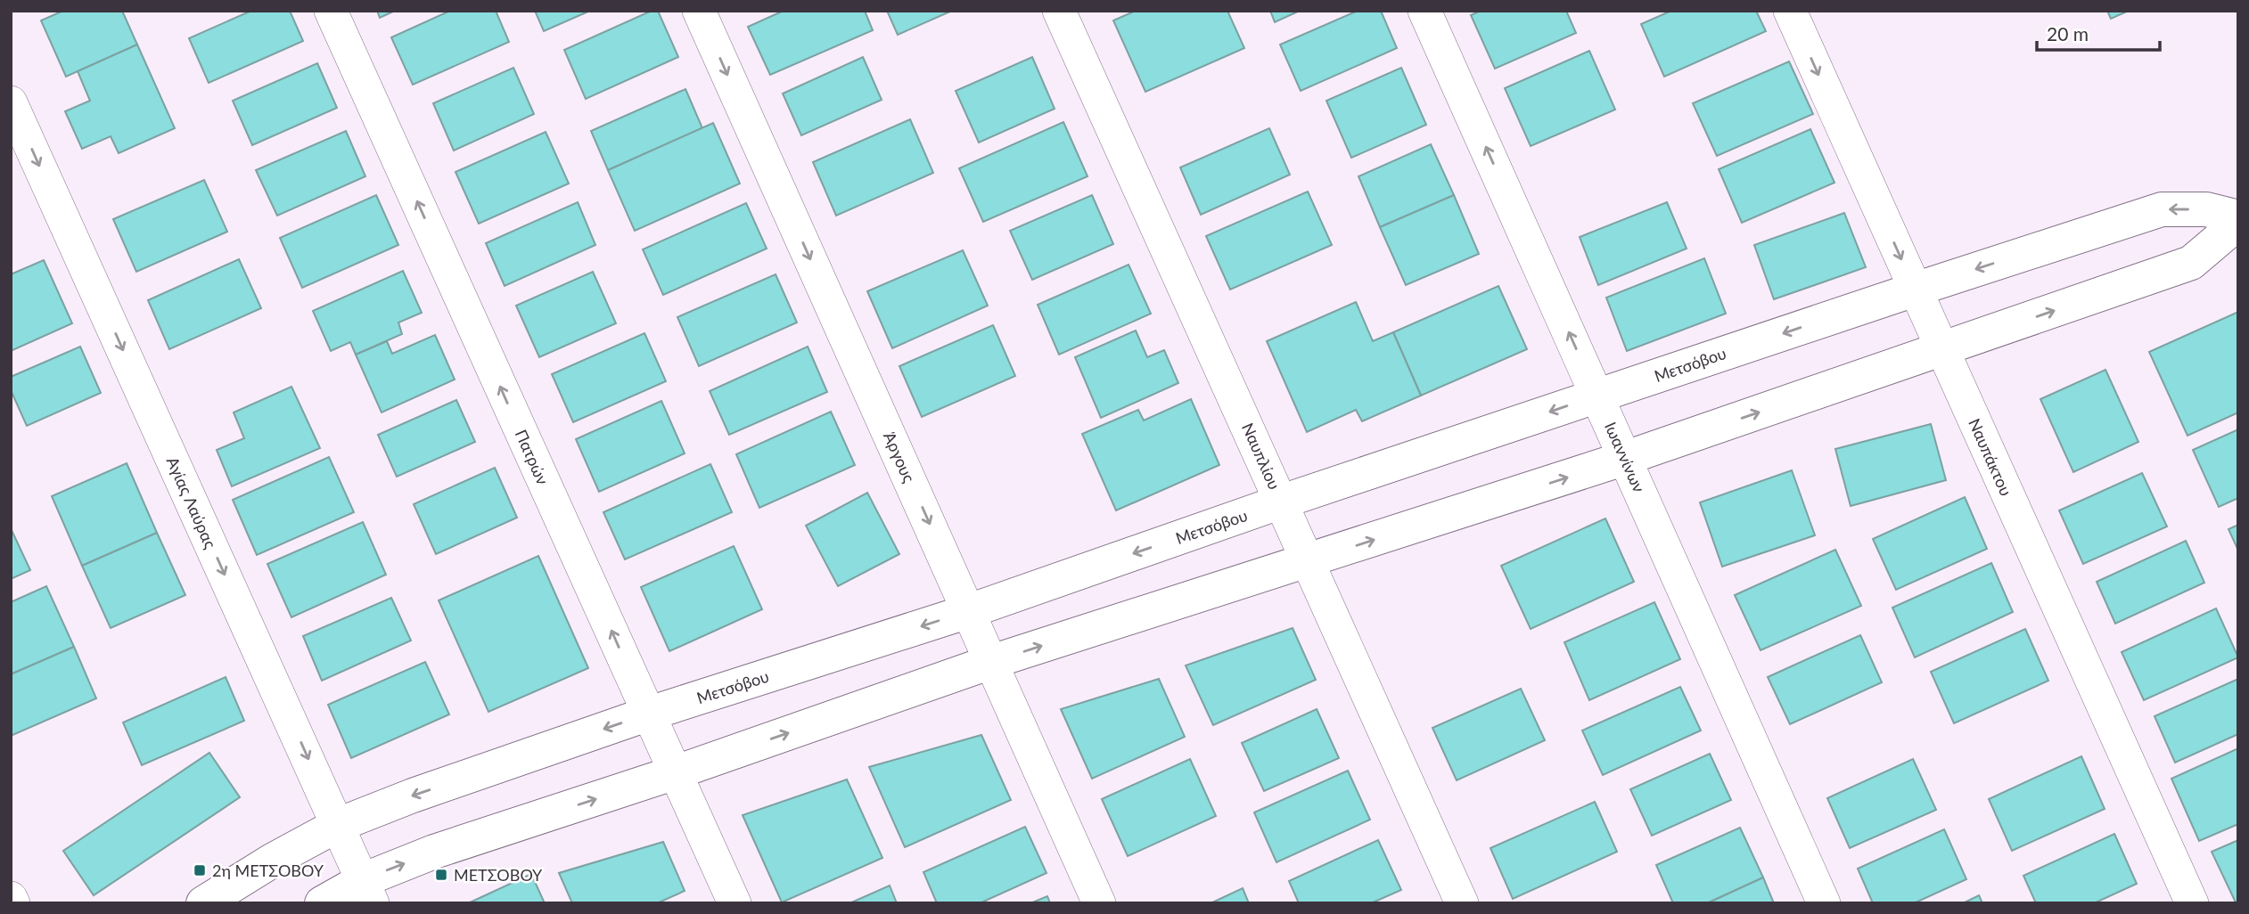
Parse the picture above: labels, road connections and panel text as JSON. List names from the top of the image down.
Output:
{
  "streets": {
    "street": [
      "Μετσόβου",
      "Ναυπλίου",
      "Πατρών",
      "Άργους",
      "Ιωαννίνων",
      "Ναυπάκτου",
      "Αγίας Λαύρας"
    ]
  },
  "crossings": [
    ["Μετσόβου", "Ναυπλίου"],
    ["Μετσόβου", "Πατρών"],
    ["Μετσόβου", "Άργους"],
    ["Μετσόβου", "Ιωαννίνων"],
    ["Μετσόβου", "Ναυπάκτου"],
    ["Μετσόβου", "Αγίας Λαύρας"]
  ],
  "one_way": [
    "Πατρών",
    "Άργους",
    "Ιωαννίνων",
    "Αγίας Λαύρας"
  ],
  "places": {
    "transit": ["2η ΜΕΤΣΟΒΟΥ", "ΜΕΤΣΟΒΟΥ"]
  },
  "scale_bar": "20 m"
}
